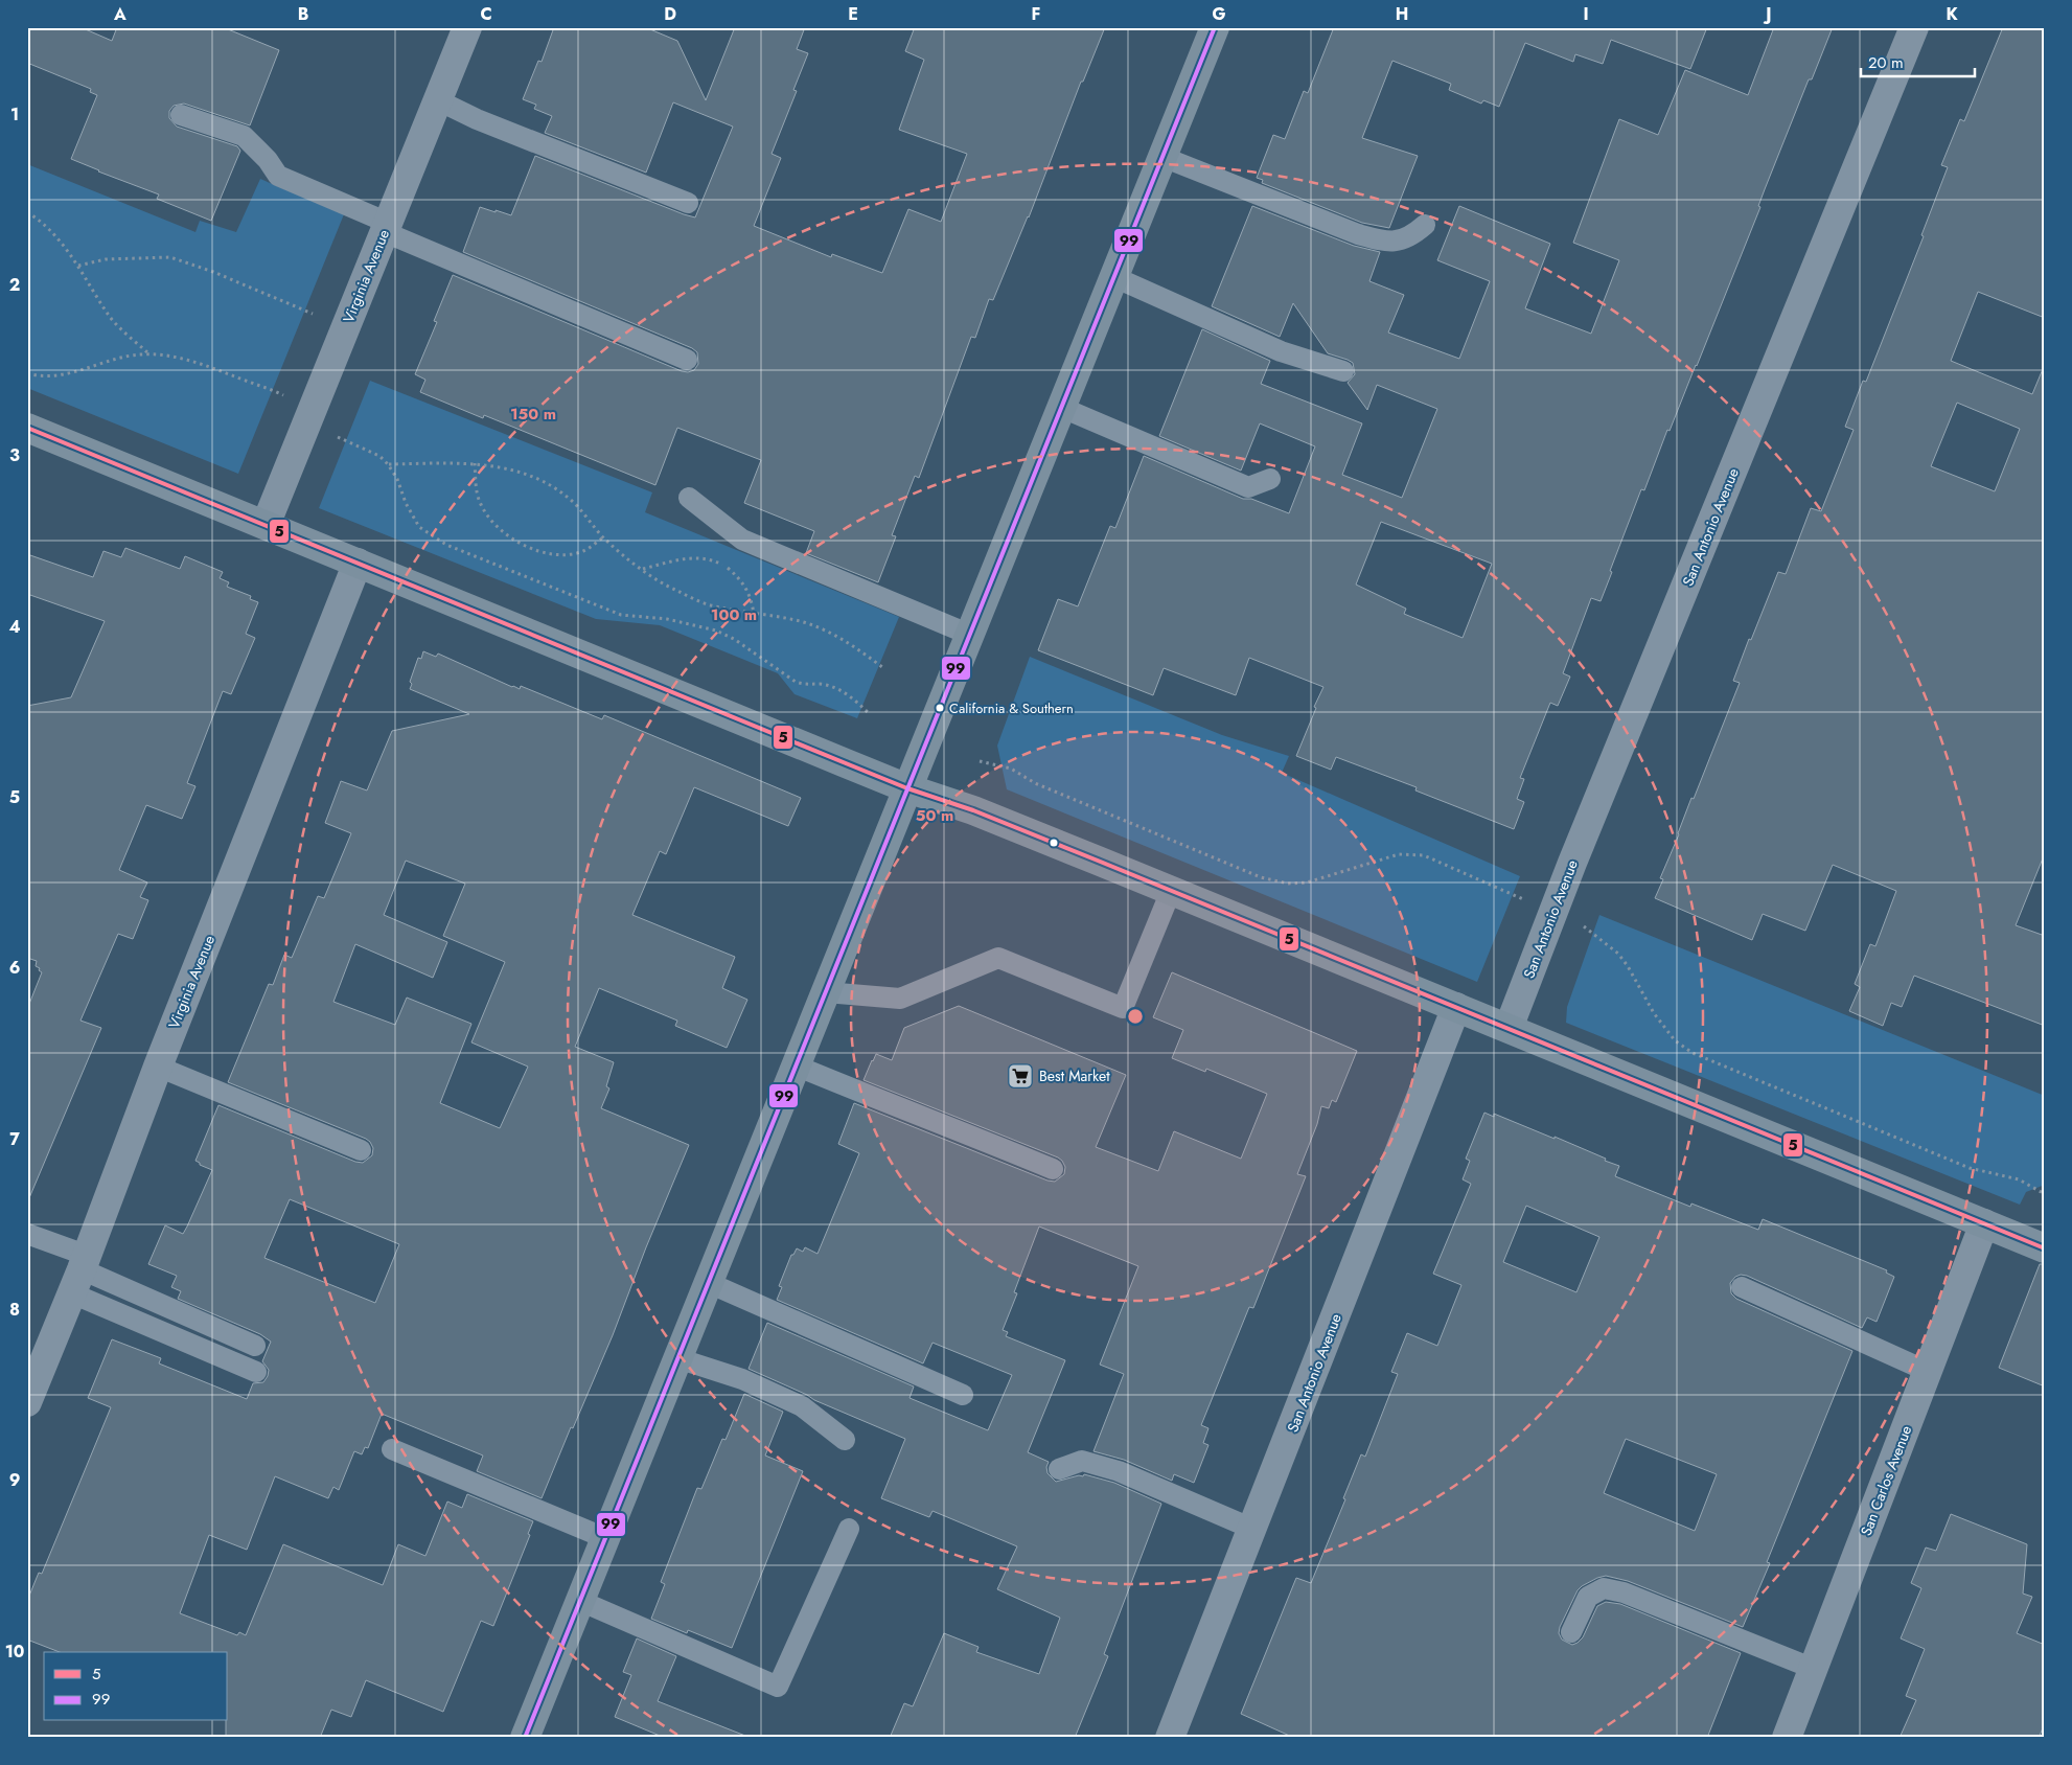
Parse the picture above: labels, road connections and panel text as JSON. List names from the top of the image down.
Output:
{
  "streets": {
    "street": ["Virginia Avenue", "San Antonio Avenue", "San Carlos Avenue"]
  },
  "places": {
    "other": ["California & Southern"],
    "supermarket": ["Best Market"]
  },
  "lines": ["transit line 99", "transit line 5"],
  "legend": ["5", "99"],
  "scale_bar": "20 m",
  "grid": {
    "columns": [
      "A",
      "B",
      "C",
      "D",
      "E",
      "F",
      "G",
      "H",
      "I",
      "J",
      "K"
    ],
    "rows": [
      "1",
      "2",
      "3",
      "4",
      "5",
      "6",
      "7",
      "8",
      "9",
      "10"
    ]
  },
  "rings": ["150 m", "100 m", "50 m"]
}
